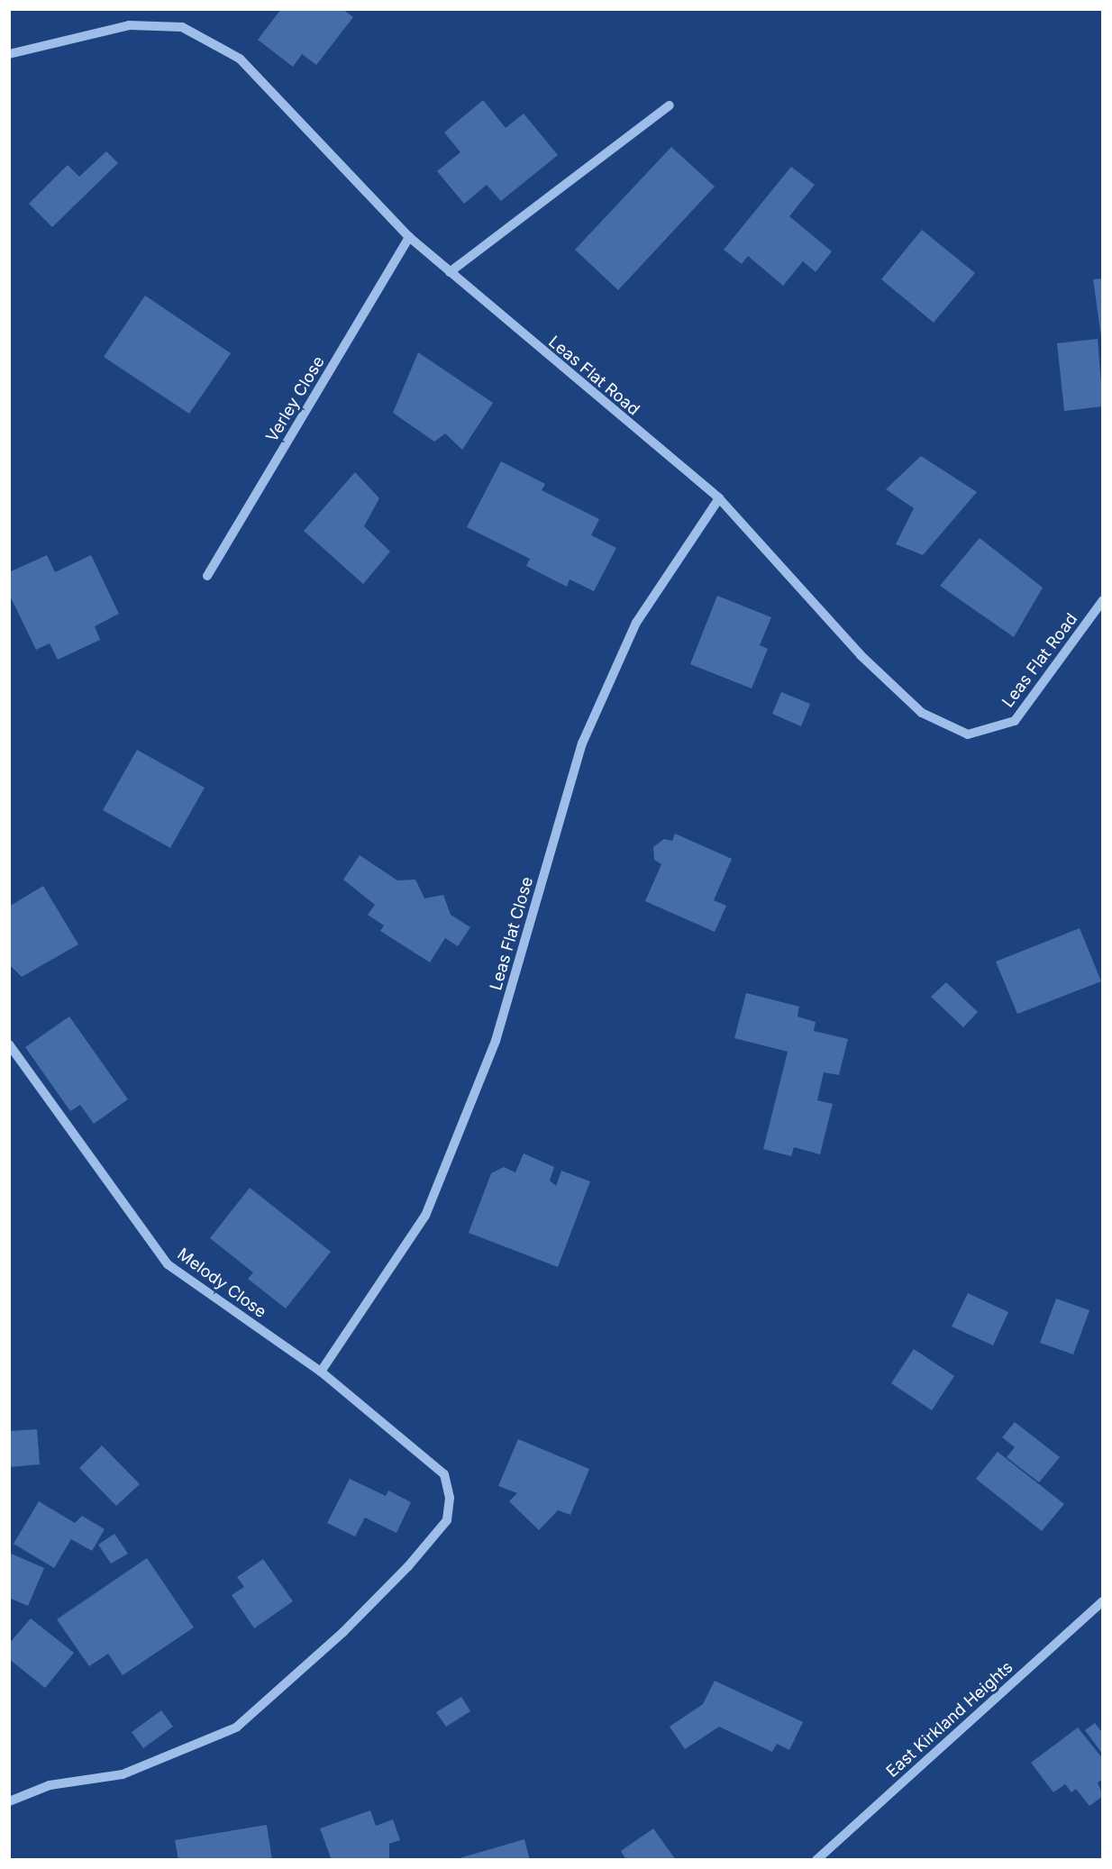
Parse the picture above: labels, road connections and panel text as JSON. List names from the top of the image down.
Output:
{
  "streets": {
    "street": [
      "Leas Flat Road",
      "Verley Close",
      "Leas Flat Close",
      "Melody Close",
      "East Kirkland Heights"
    ]
  },
  "crossings": [
    ["Leas Flat Road", "Verley Close"],
    ["Leas Flat Road", "Leas Flat Close"],
    ["Leas Flat Close", "Melody Close"]
  ]
}
